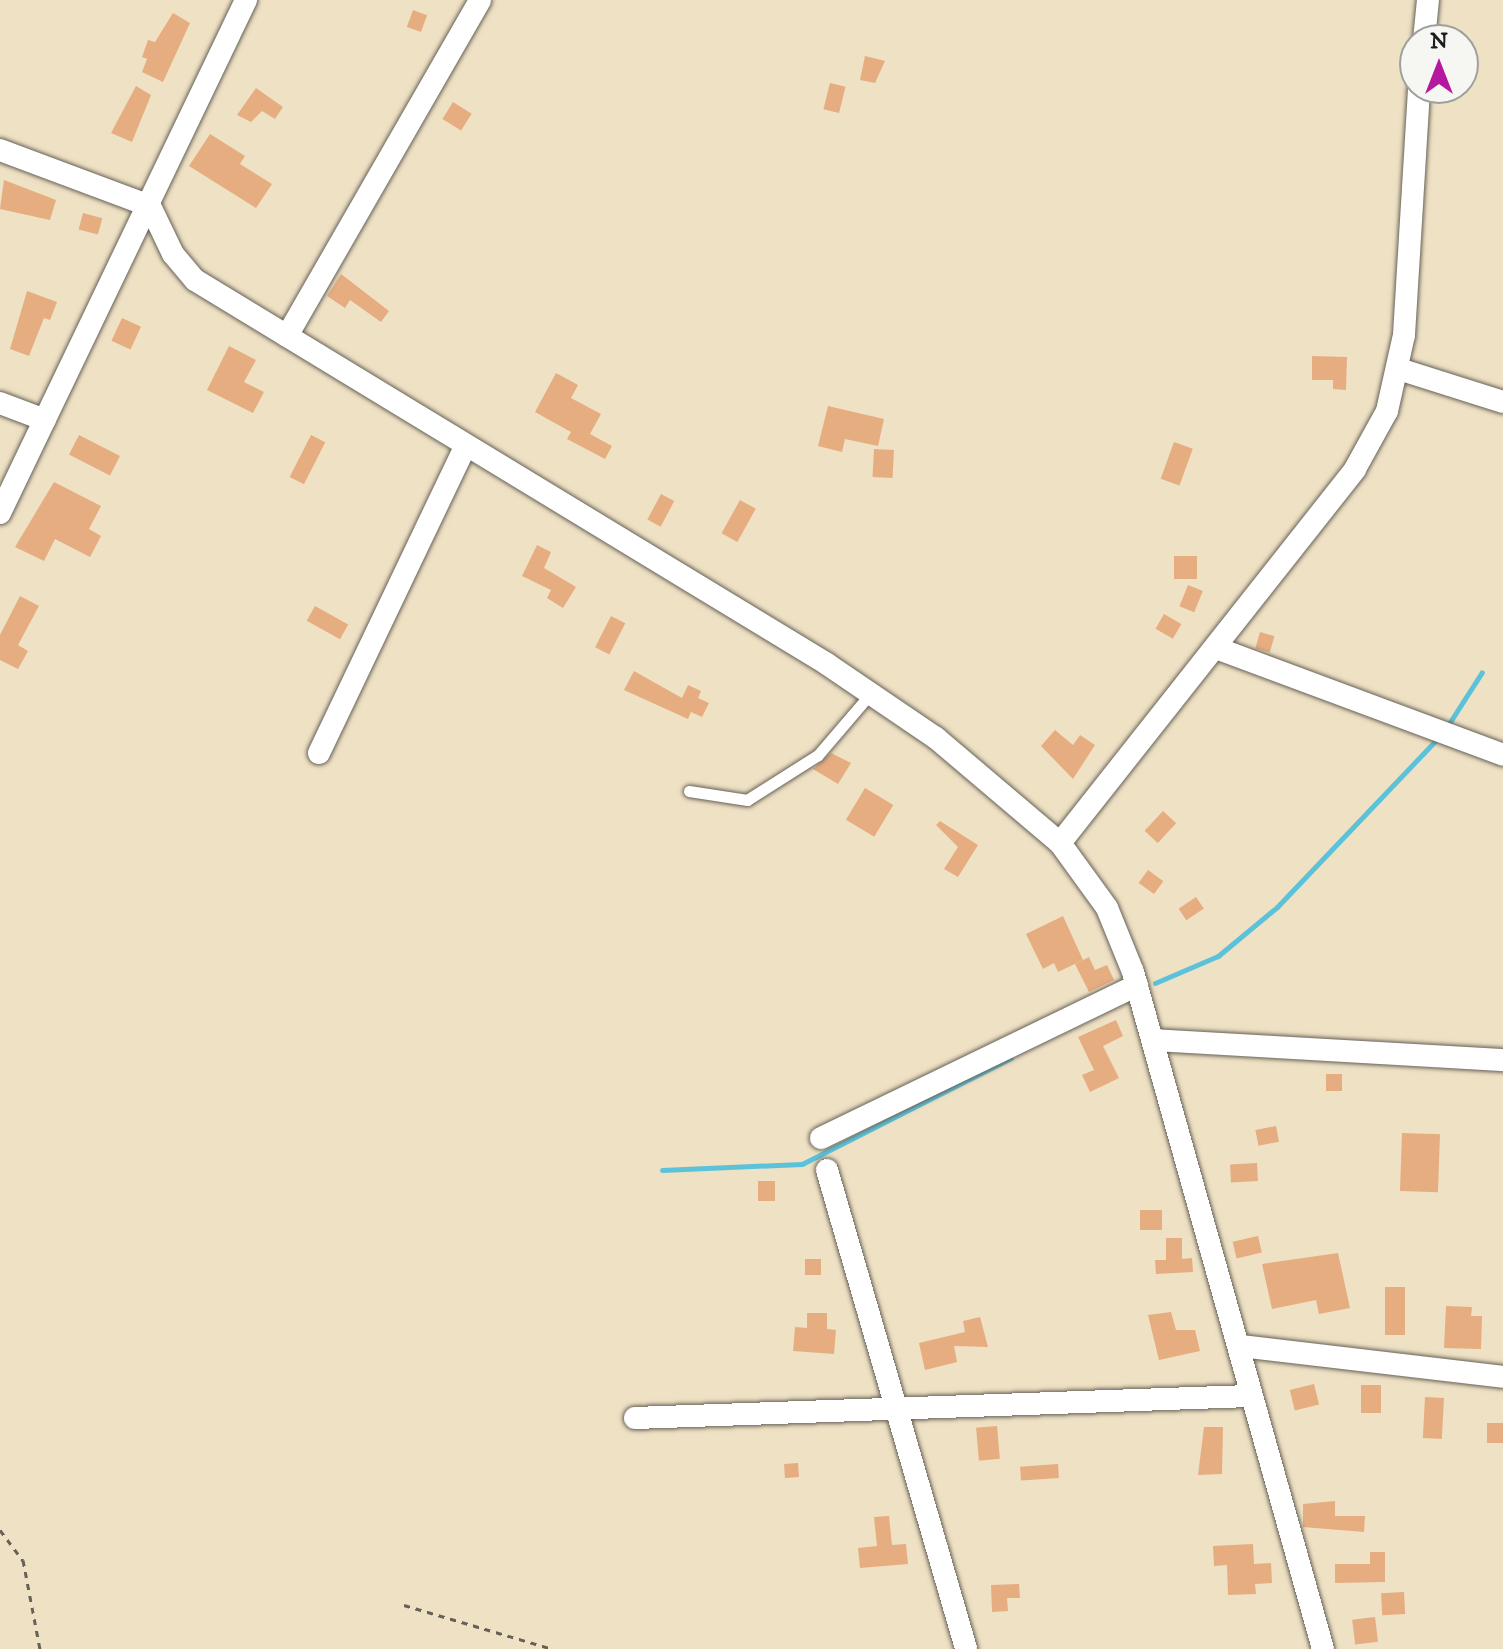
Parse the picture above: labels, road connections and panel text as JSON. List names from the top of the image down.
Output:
{
  "north": "top"
}
